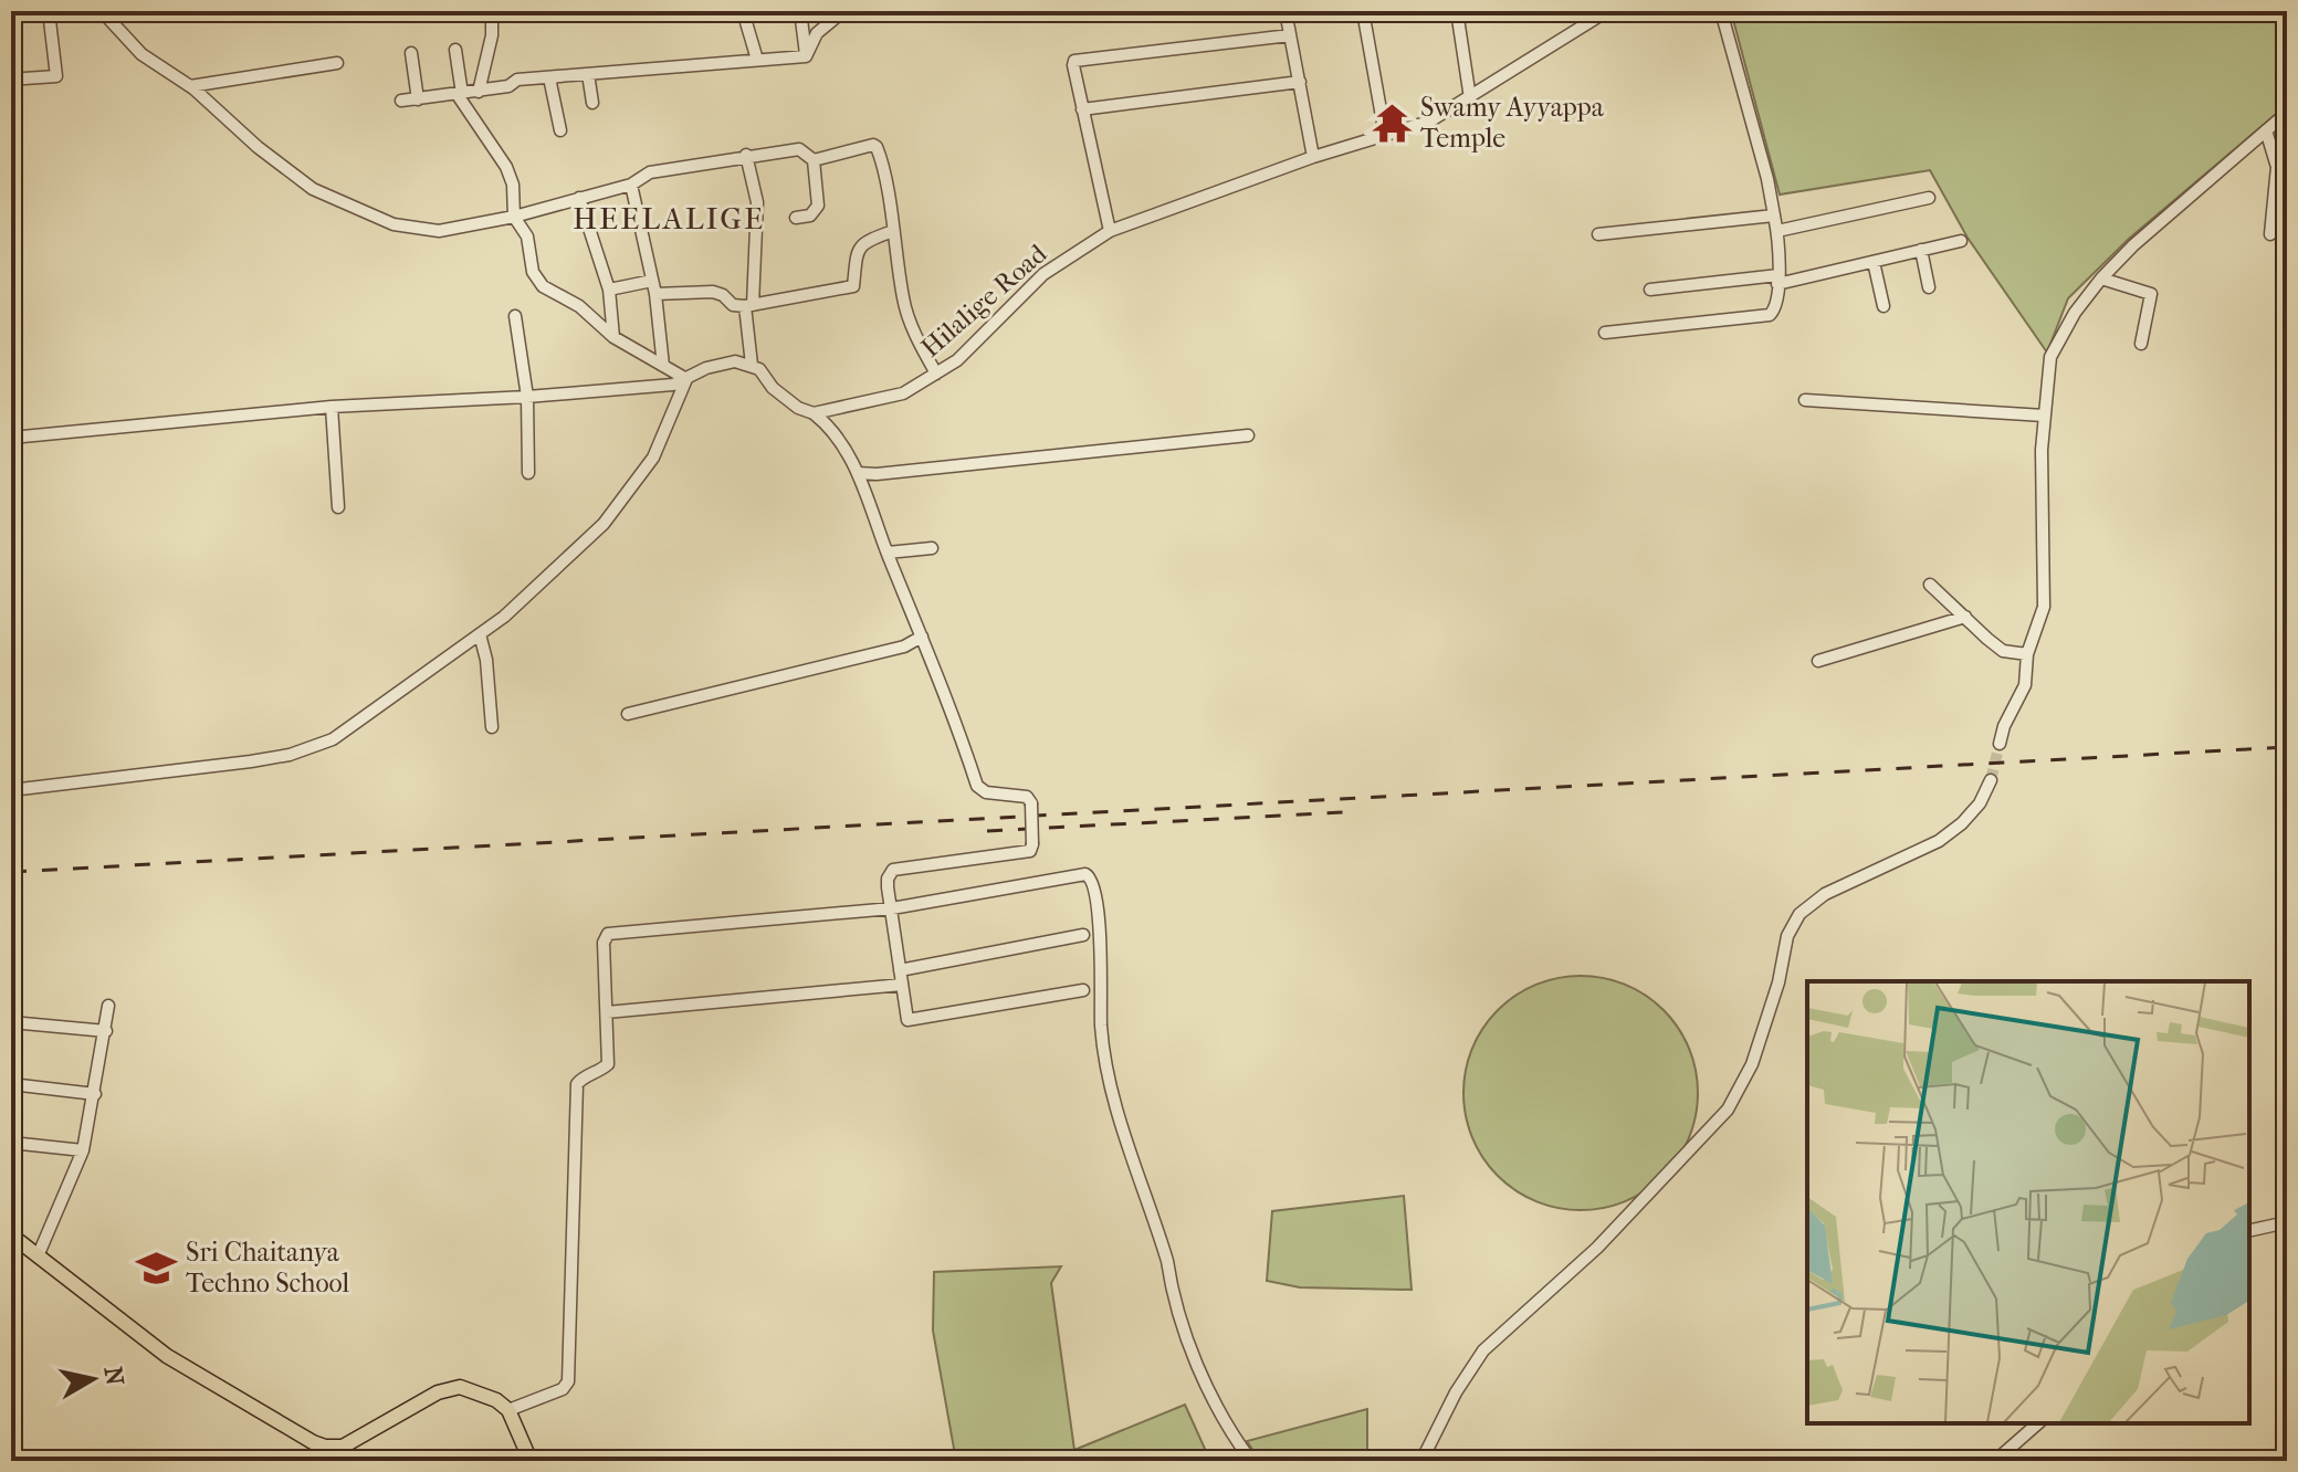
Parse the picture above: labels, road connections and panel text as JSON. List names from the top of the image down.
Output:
{
  "streets": {
    "street": ["Hilalige Road"]
  },
  "districts": ["HEELALIGE"],
  "places": {
    "temple": ["Swamy Ayyappa Temple"],
    "school or university": ["Sri Chaitanya Techno School"]
  },
  "north": "right"
}
